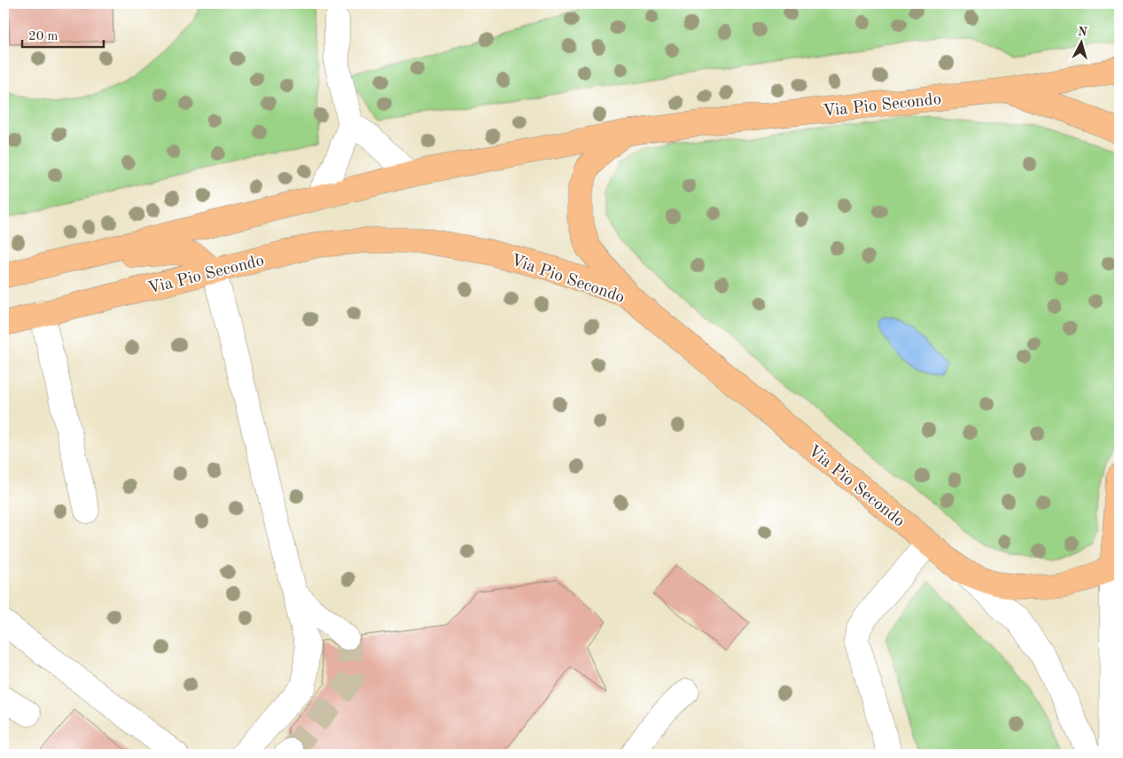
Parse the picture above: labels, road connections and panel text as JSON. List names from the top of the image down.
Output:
{
  "streets": {
    "main road": ["Via Pio Secondo"]
  },
  "scale_bar": "20 m",
  "north": "top"
}
